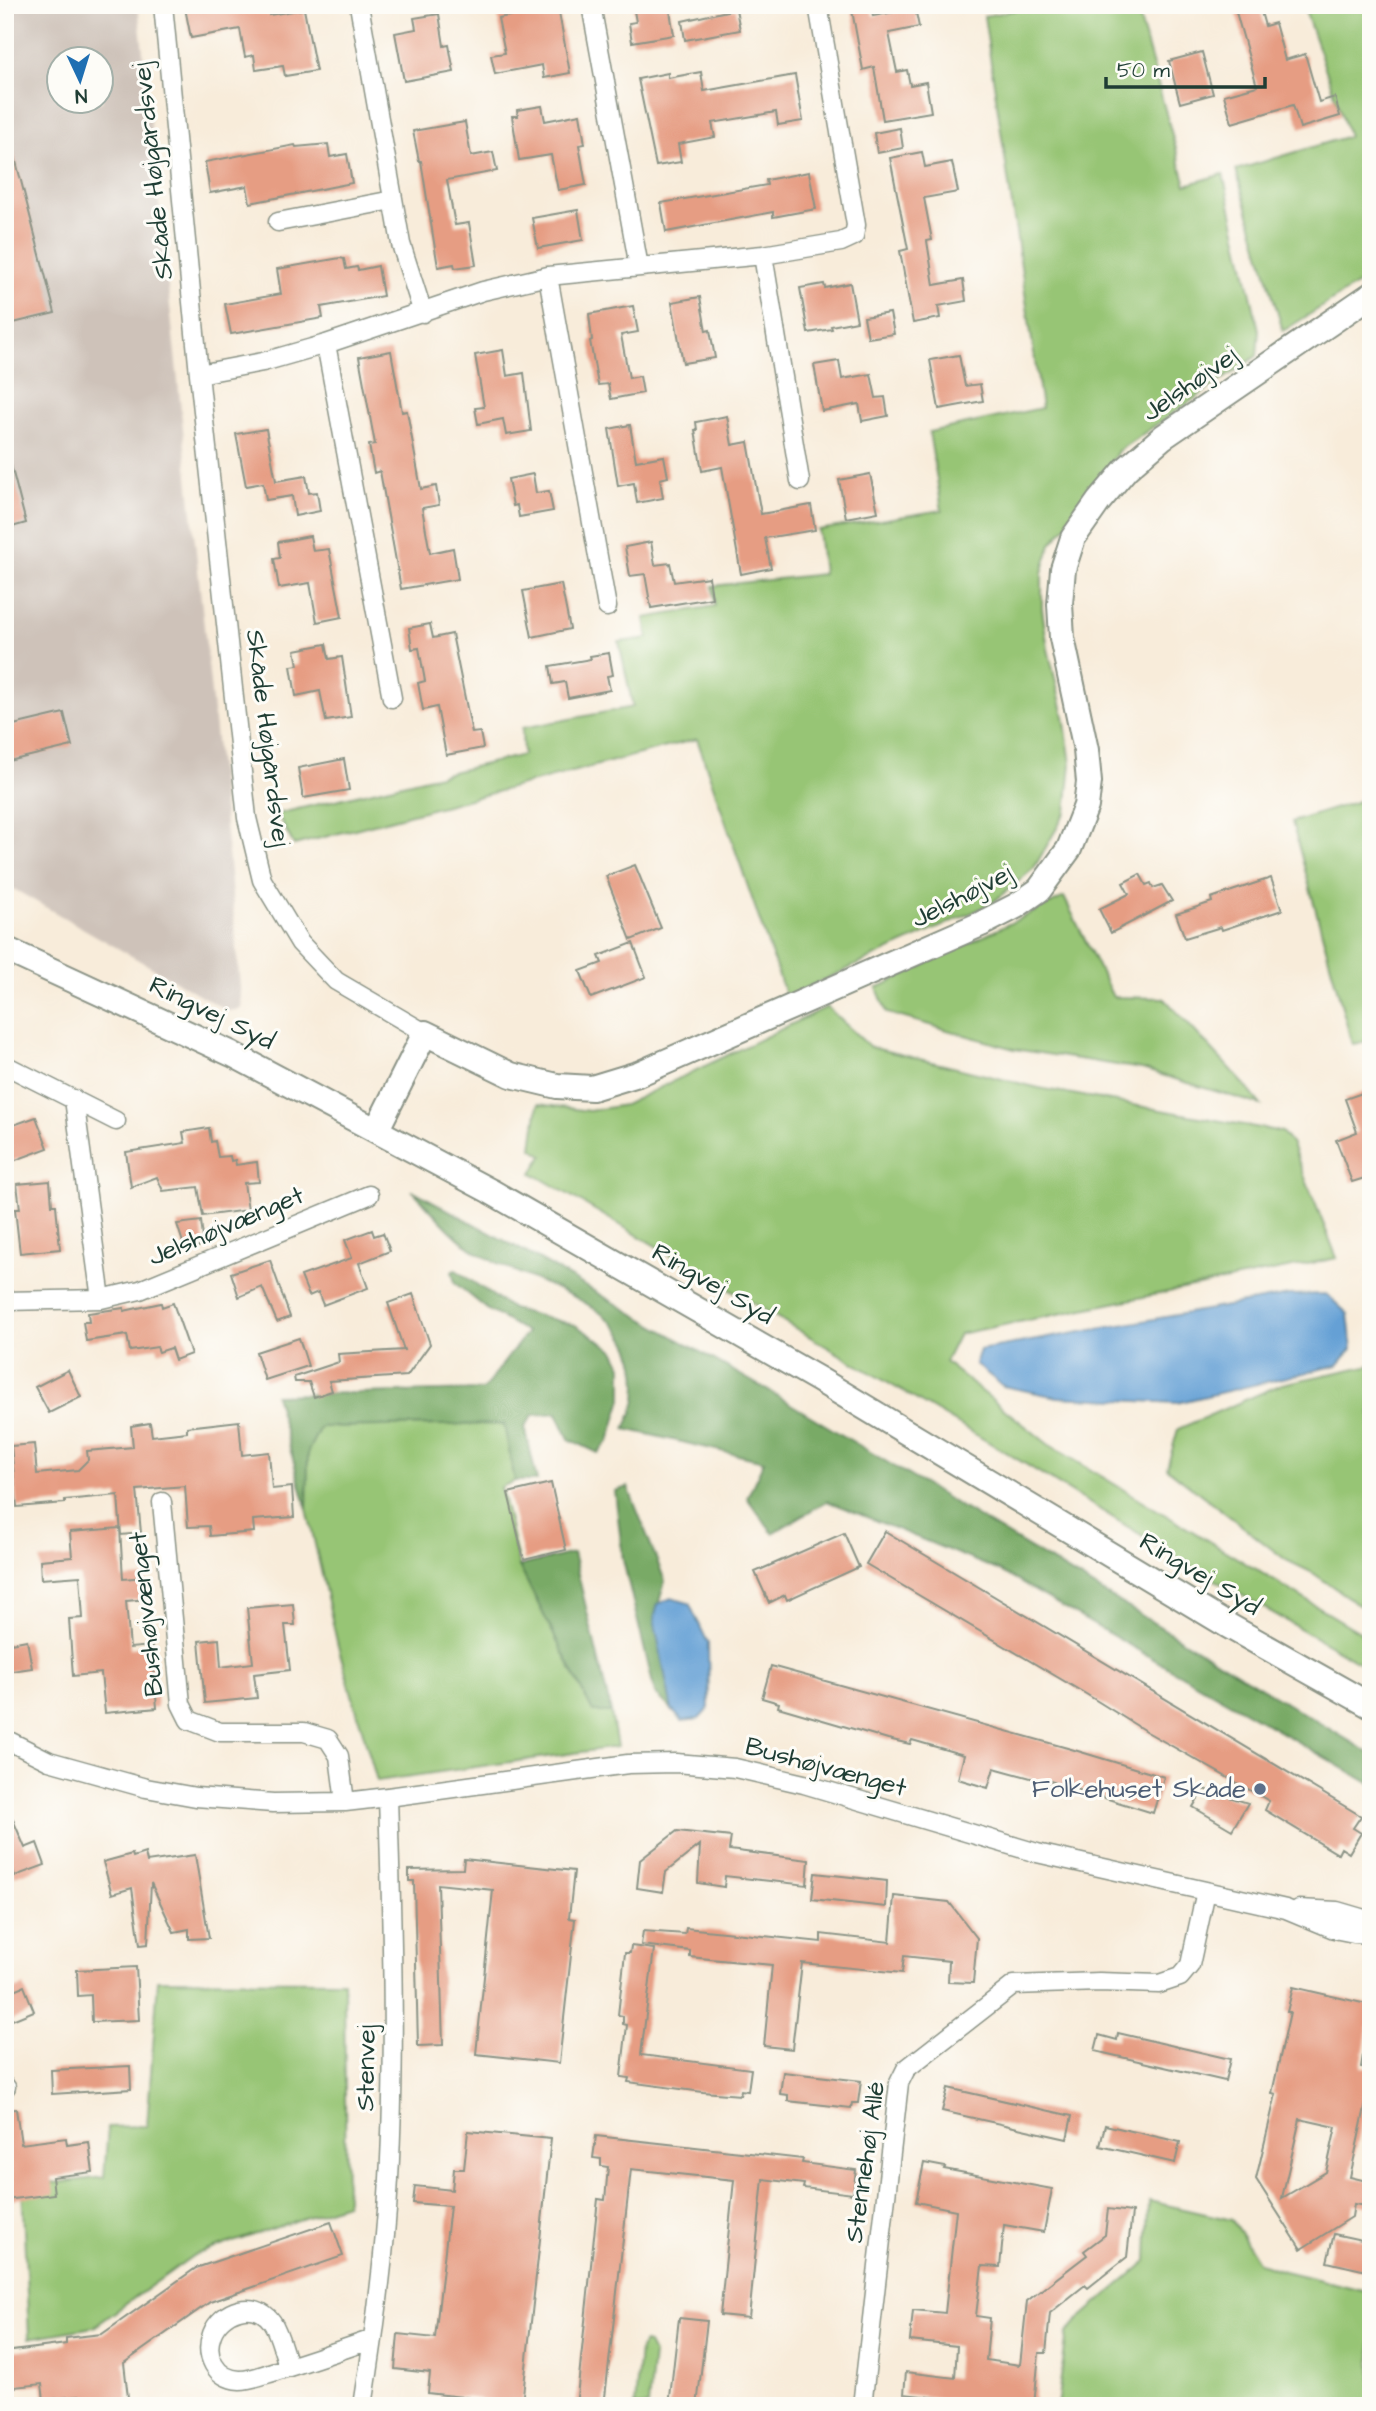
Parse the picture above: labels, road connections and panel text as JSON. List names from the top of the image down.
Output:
{
  "streets": {
    "main road": ["Jelshøjvej", "Ringvej Syd"],
    "street": [
      "Skåde Højgårdsvej",
      "Jelshøjvænget",
      "Bushøjvænget",
      "Stenvej",
      "Stennehøj Allé"
    ]
  },
  "crossings": [
    ["Skåde Højgårdsvej", "Jelshøjvej"],
    ["Bushøjvænget", "Stenvej"],
    ["Bushøjvænget", "Stennehøj Allé"]
  ],
  "places": ["Folkehuset Skåde"],
  "scale_bar": "50 m",
  "north": "bottom"
}
